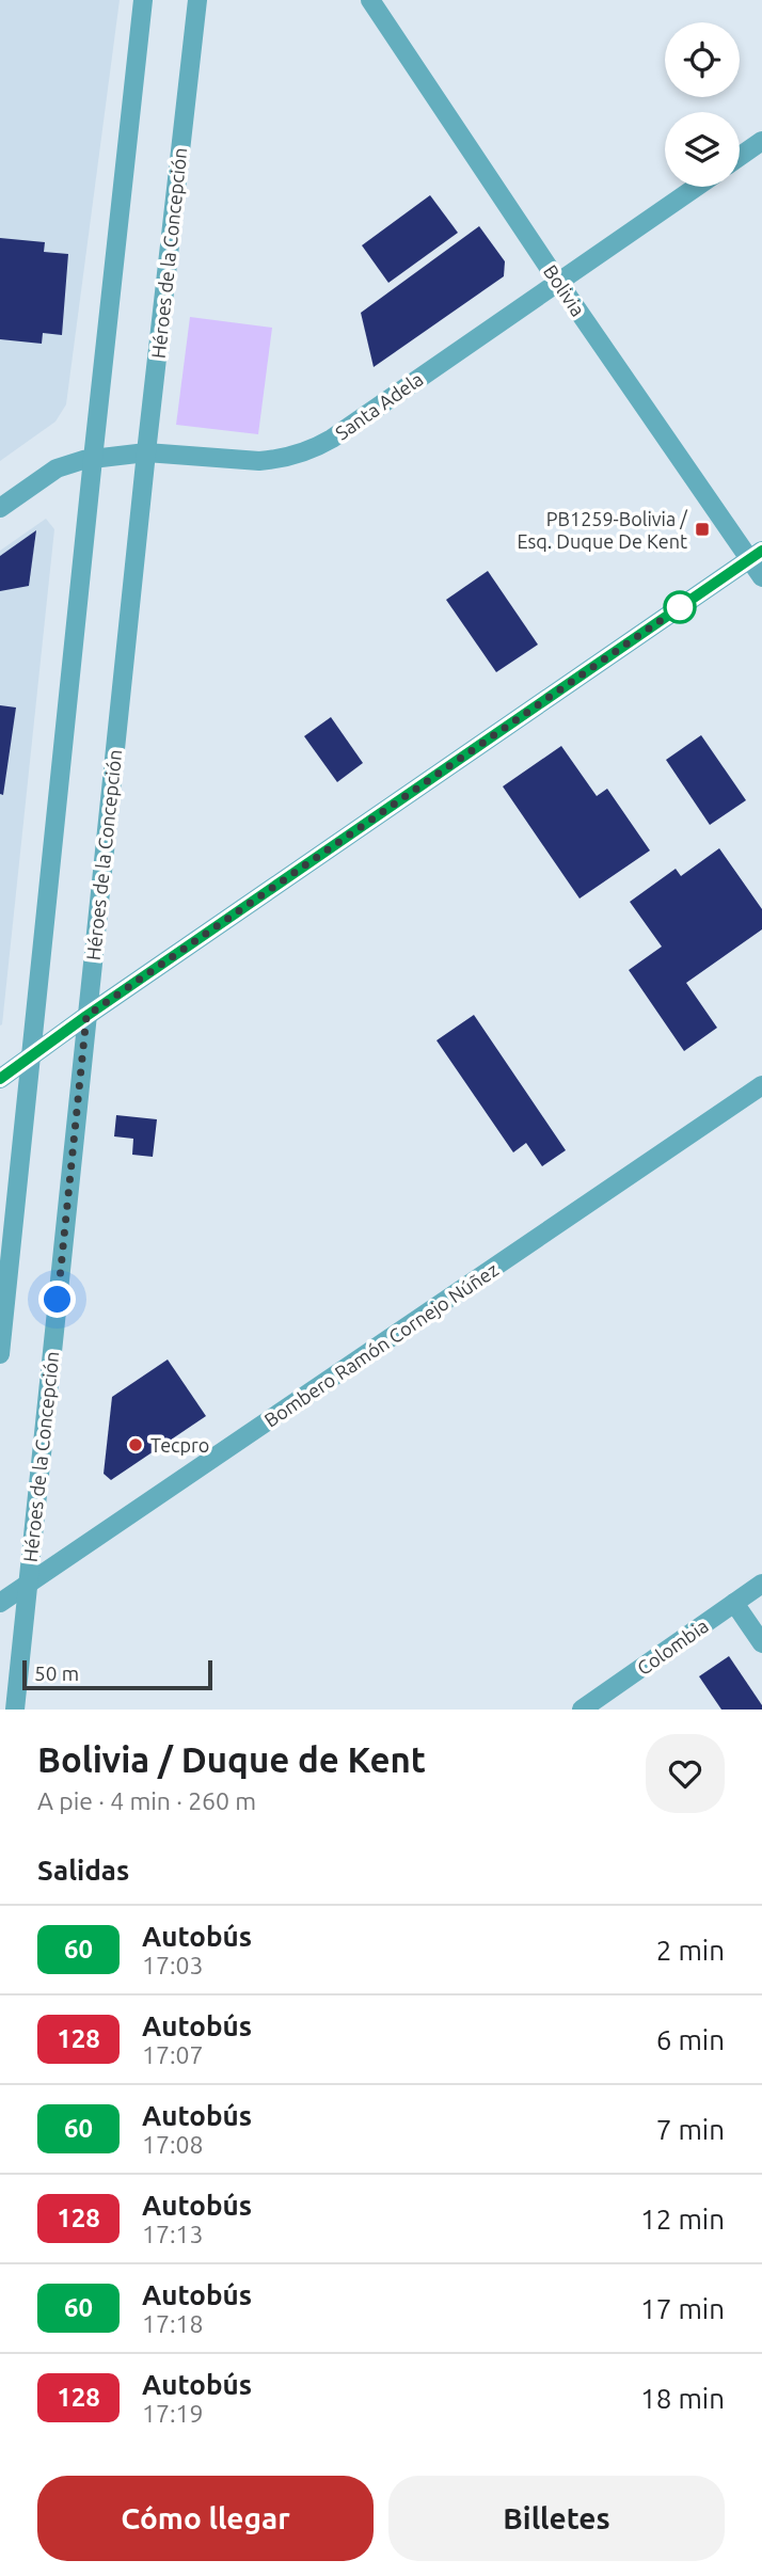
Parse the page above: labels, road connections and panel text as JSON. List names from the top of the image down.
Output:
{
  "streets": {
    "street": [
      "Héroes de la Concepción",
      "Bolivia",
      "Santa Adela",
      "Bombero Ramón Cornejo Núñez",
      "Colombia"
    ]
  },
  "crossings": [
    ["Héroes de la Concepción", "Santa Adela"],
    ["Héroes de la Concepción", "Bombero Ramón Cornejo Núñez"],
    ["Bolivia", "Santa Adela"]
  ],
  "places": {
    "transit": ["PB1259-Bolivia / Esq. Duque De Kent"],
    "other": ["Tecpro"]
  },
  "lines": ["bus line 60"],
  "scale_bar": "50 m",
  "page": {
    "scale": "50 m",
    "heading": [
      ["Bolivia / Duque de Kent", "A pie · 4 min · 260 m"],
      "Salidas"
    ],
    "list": [
      {
        "mark": "60",
        "name": "Autobús",
        "note": "17:03",
        "value": "2 min"
      },
      {
        "mark": "128",
        "name": "Autobús",
        "note": "17:07",
        "value": "6 min"
      },
      {
        "mark": "60",
        "name": "Autobús",
        "note": "17:08",
        "value": "7 min"
      },
      {
        "mark": "128",
        "name": "Autobús",
        "note": "17:13",
        "value": "12 min"
      },
      {
        "mark": "60",
        "name": "Autobús",
        "note": "17:18",
        "value": "17 min"
      },
      {
        "mark": "128",
        "name": "Autobús",
        "note": "17:19",
        "value": "18 min"
      }
    ],
    "buttons": ["Cómo llegar", "Billetes"]
  }
}
